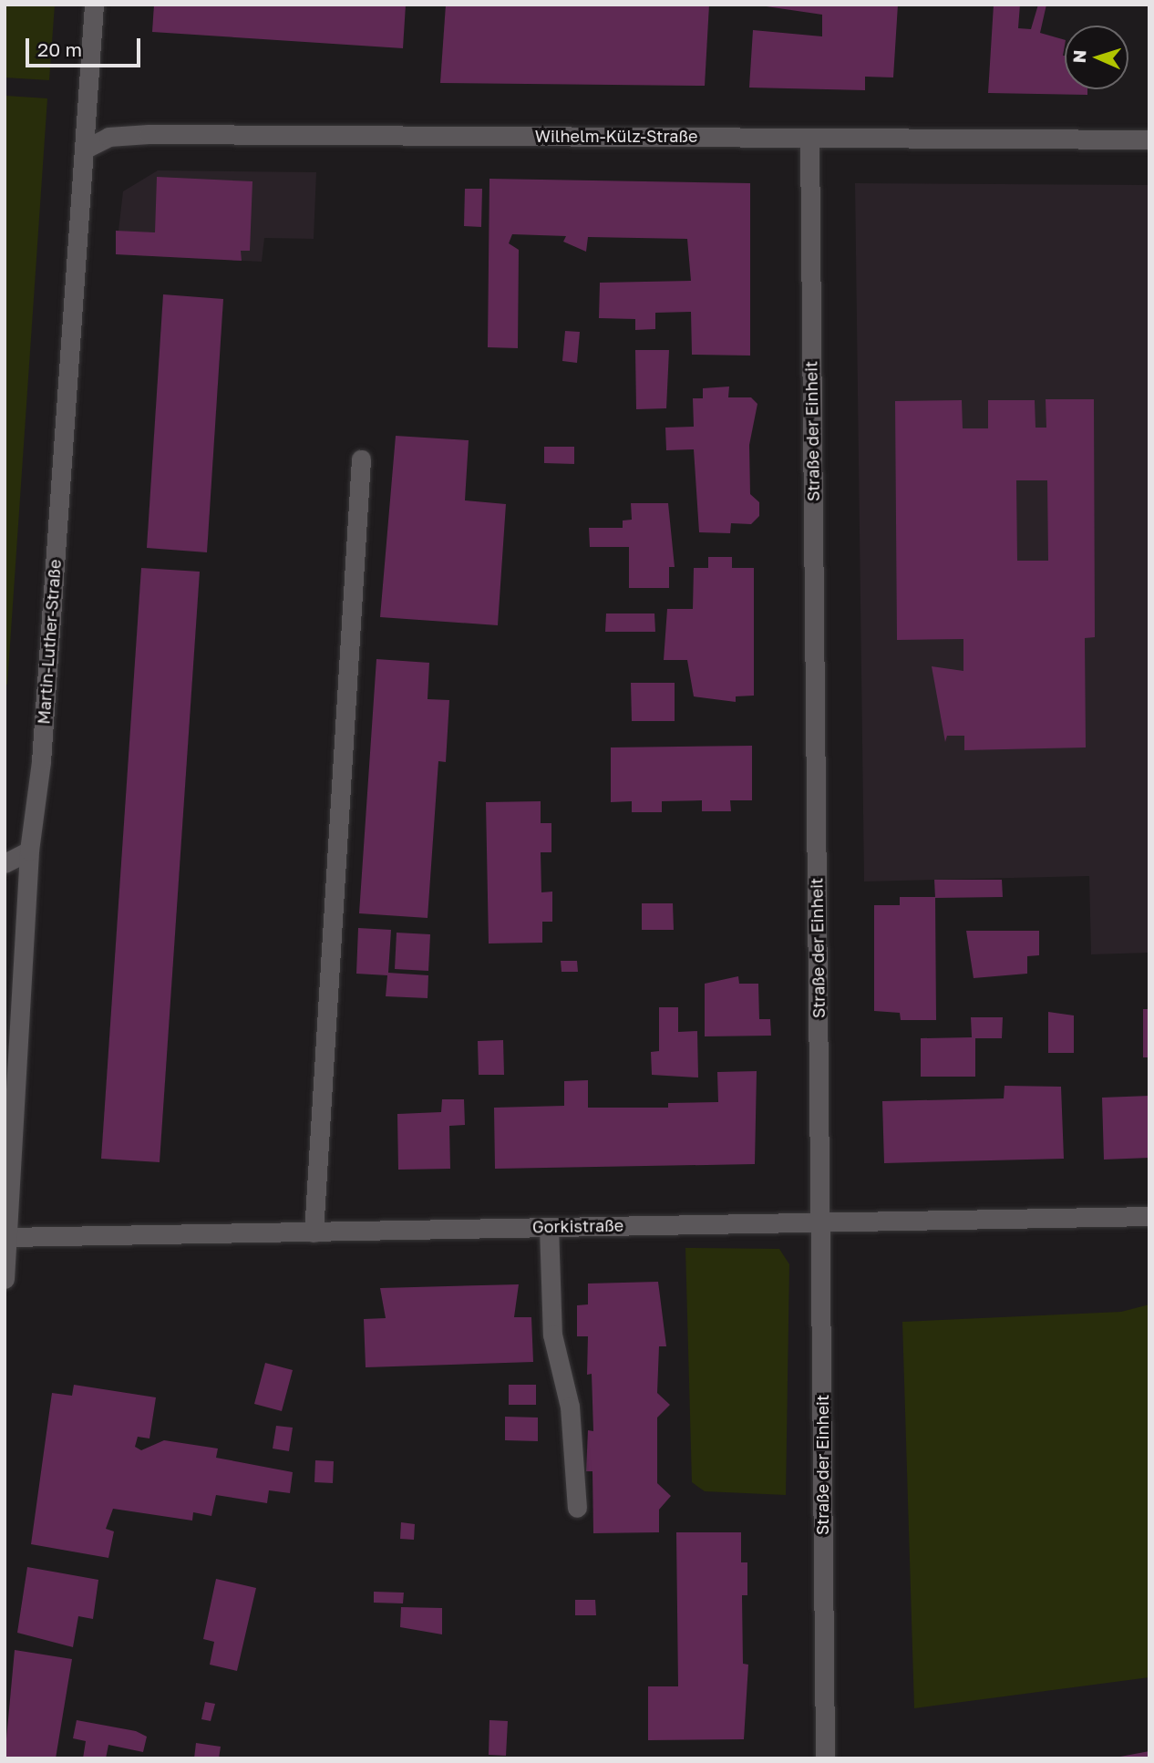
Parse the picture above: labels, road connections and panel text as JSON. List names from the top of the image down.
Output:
{
  "streets": {
    "street": [
      "Wilhelm-Külz-Straße",
      "Straße der Einheit",
      "Martin-Luther-Straße",
      "Gorkistraße"
    ]
  },
  "crossings": [
    ["Wilhelm-Külz-Straße", "Straße der Einheit"],
    ["Wilhelm-Külz-Straße", "Martin-Luther-Straße"],
    ["Straße der Einheit", "Gorkistraße"],
    ["Martin-Luther-Straße", "Gorkistraße"]
  ],
  "scale_bar": "20 m",
  "north": "left"
}
